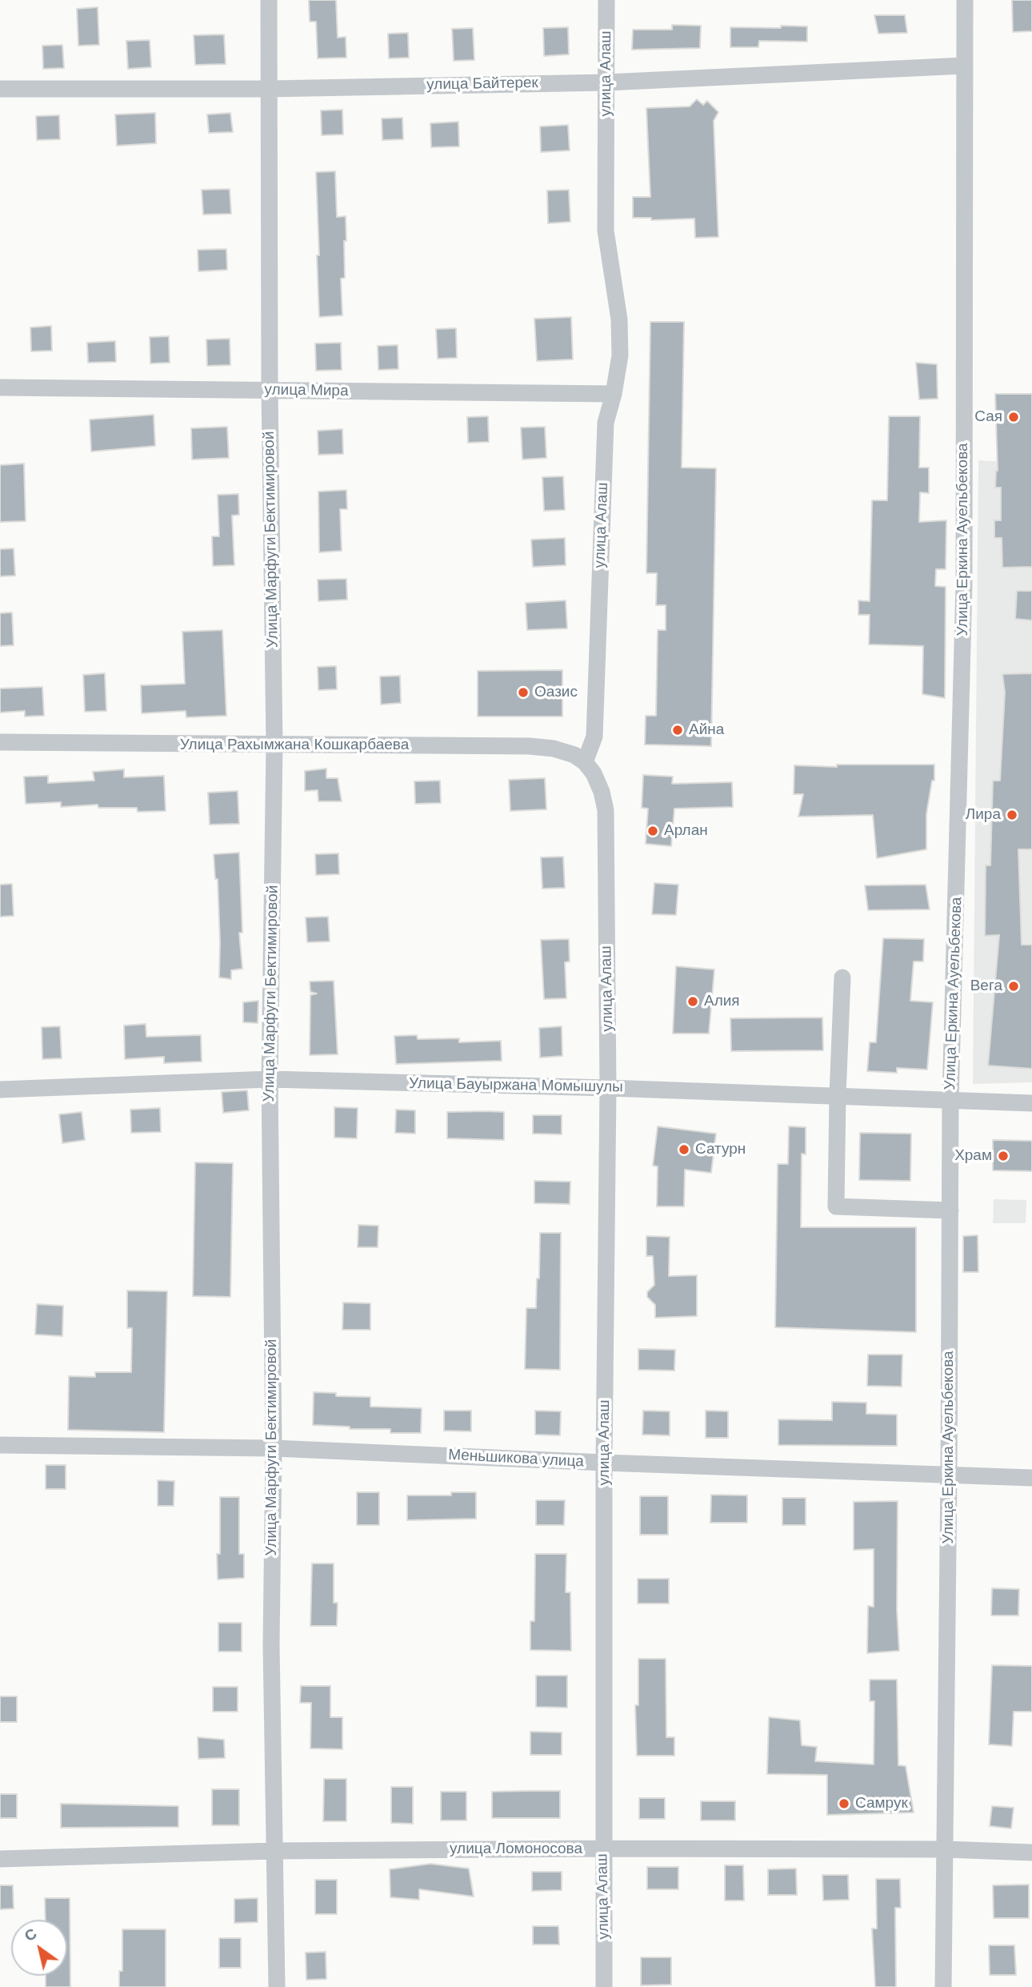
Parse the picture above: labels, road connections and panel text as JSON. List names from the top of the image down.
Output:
{
  "streets": {
    "street": [
      "улица Алаш",
      "улица Байтерек",
      "улица Мира",
      "Улица Марфуги Бектимировой",
      "Улица Еркина Ауельбекова",
      "Улица Рахымжана Кошкарбаева",
      "Улица Бауыржана Момышулы",
      "Меньшикова улица",
      "улица Ломоносова"
    ]
  },
  "crossings": [
    ["улица Алаш", "улица Байтерек"],
    ["улица Алаш", "улица Мира"],
    ["улица Алаш", "Улица Рахымжана Кошкарбаева"],
    ["улица Алаш", "Улица Бауыржана Момышулы"],
    ["улица Алаш", "Меньшикова улица"],
    ["улица Алаш", "улица Ломоносова"],
    ["улица Байтерек", "Улица Марфуги Бектимировой"],
    ["улица Байтерек", "Улица Еркина Ауельбекова"],
    ["улица Мира", "Улица Марфуги Бектимировой"],
    ["Улица Марфуги Бектимировой", "Улица Рахымжана Кошкарбаева"],
    ["Улица Марфуги Бектимировой", "Улица Бауыржана Момышулы"],
    ["Улица Марфуги Бектимировой", "Меньшикова улица"],
    ["Улица Марфуги Бектимировой", "улица Ломоносова"],
    ["Улица Еркина Ауельбекова", "Улица Бауыржана Момышулы"],
    ["Улица Еркина Ауельбекова", "Меньшикова улица"],
    ["Улица Еркина Ауельбекова", "улица Ломоносова"]
  ],
  "places": [
    "Сая",
    "Оазис",
    "Айна",
    "Лира",
    "Арлан",
    "Вега",
    "Алия",
    "Сатурн",
    "Храм",
    "Самрук"
  ],
  "north": "top left"
}
